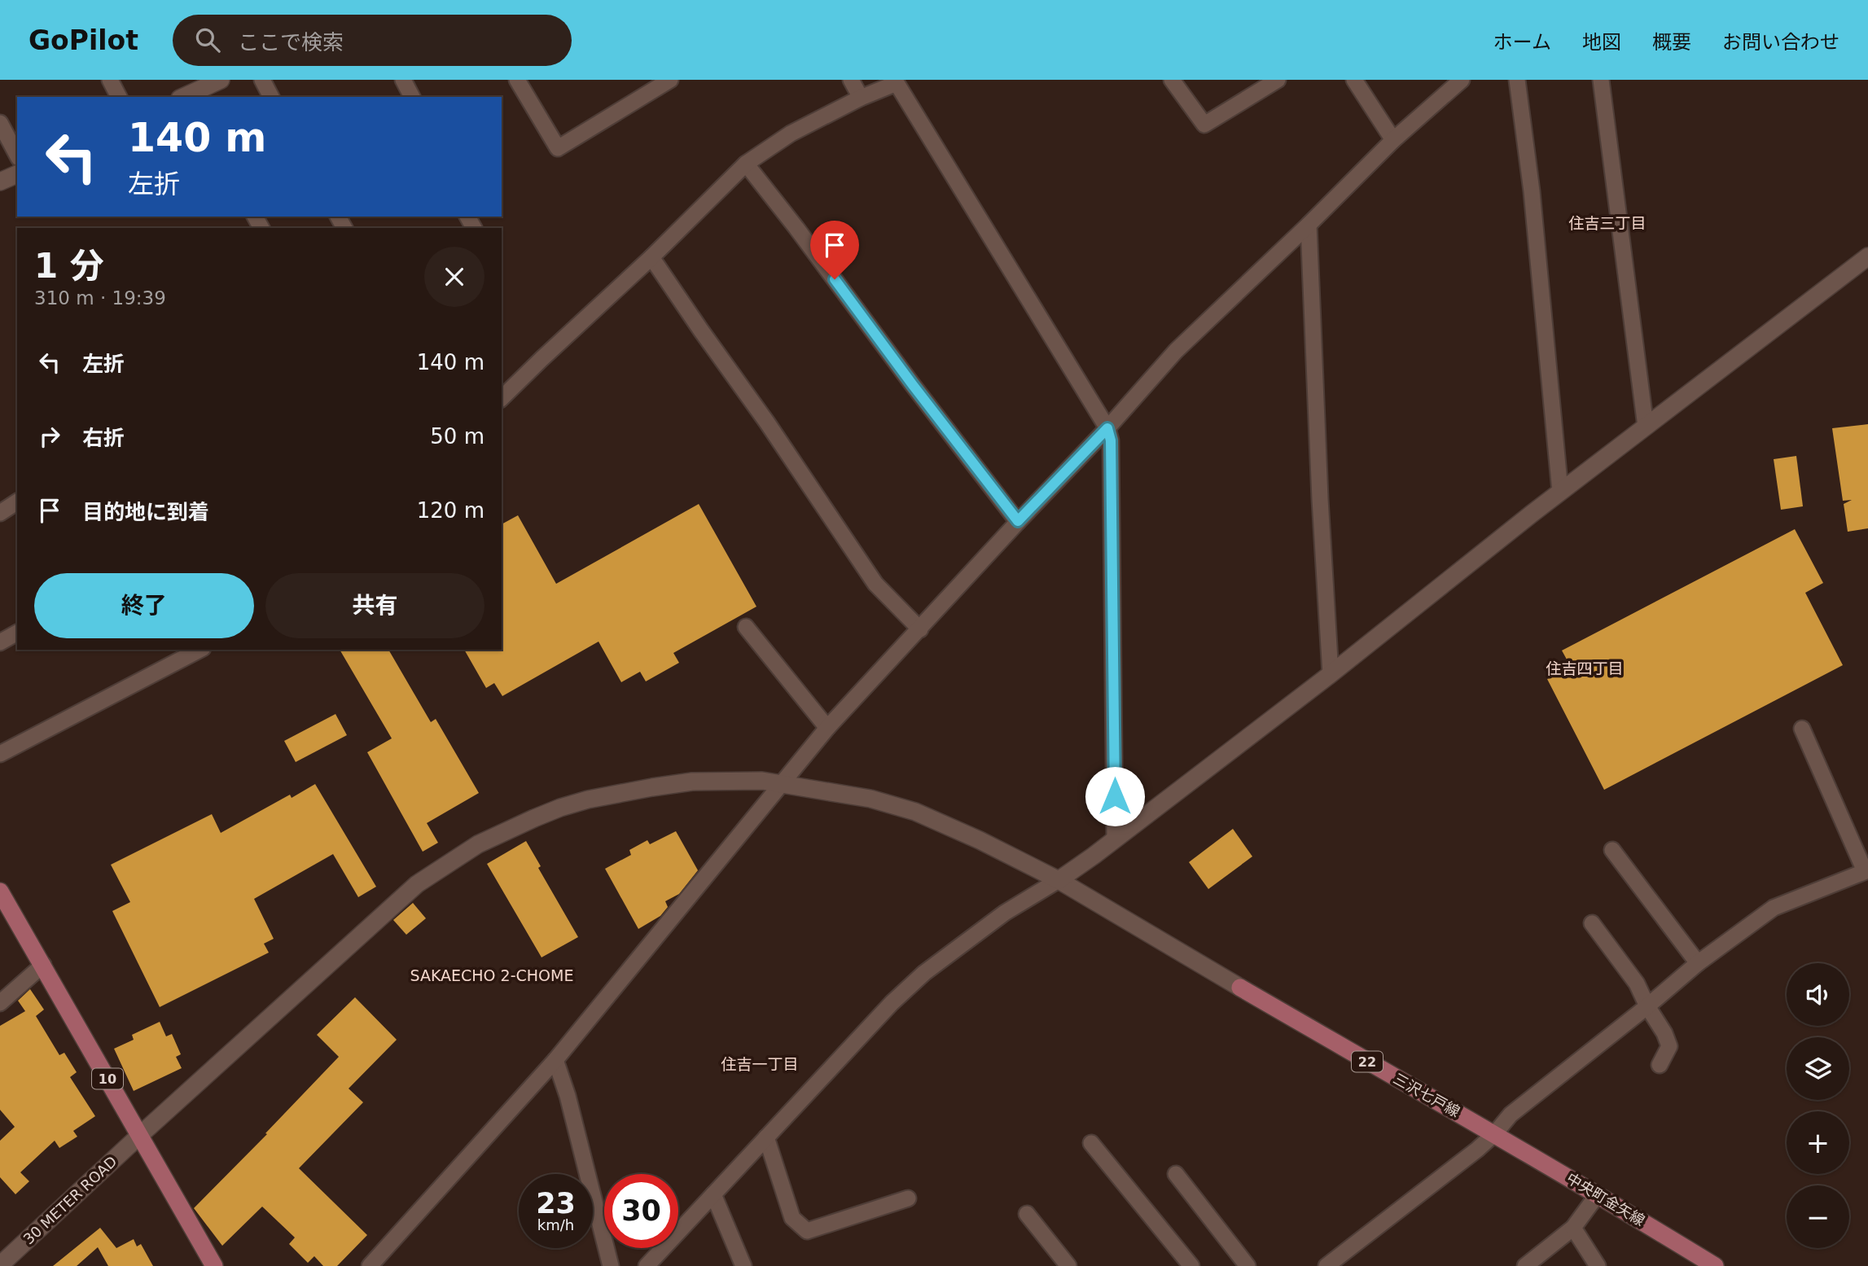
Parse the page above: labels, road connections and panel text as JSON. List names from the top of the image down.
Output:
{
  "streets": {
    "main road": [
      "22",
      "10",
      "三沢七戸線",
      "中央町金矢線"
    ],
    "street": ["30 METER ROAD"]
  },
  "crossings": [
    ["10", "30 METER ROAD"],
    ["三沢七戸線", "中央町金矢線"],
    ["三沢七戸線", "30 METER ROAD"]
  ],
  "districts": [
    "住吉三丁目",
    "住吉四丁目",
    "SAKAECHO 2-CHOME",
    "住吉一丁目"
  ],
  "page": {
    "header": "GoPilot",
    "search": "ここで検索",
    "nav": [
      "ホーム",
      "地図",
      "概要",
      "お問い合わせ"
    ],
    "turn": ["140 m", "左折"],
    "heading": ["1 分", "310 m · 19:39"],
    "list": [
      {
        "name": "左折",
        "value": "140 m"
      },
      {
        "name": "右折",
        "value": "50 m"
      },
      {
        "name": "目的地に到着",
        "value": "120 m"
      }
    ],
    "buttons": ["終了", "共有"],
    "map_buttons": ["+", "−"],
    "speed": "23 km/h",
    "limit": "30"
  }
}
